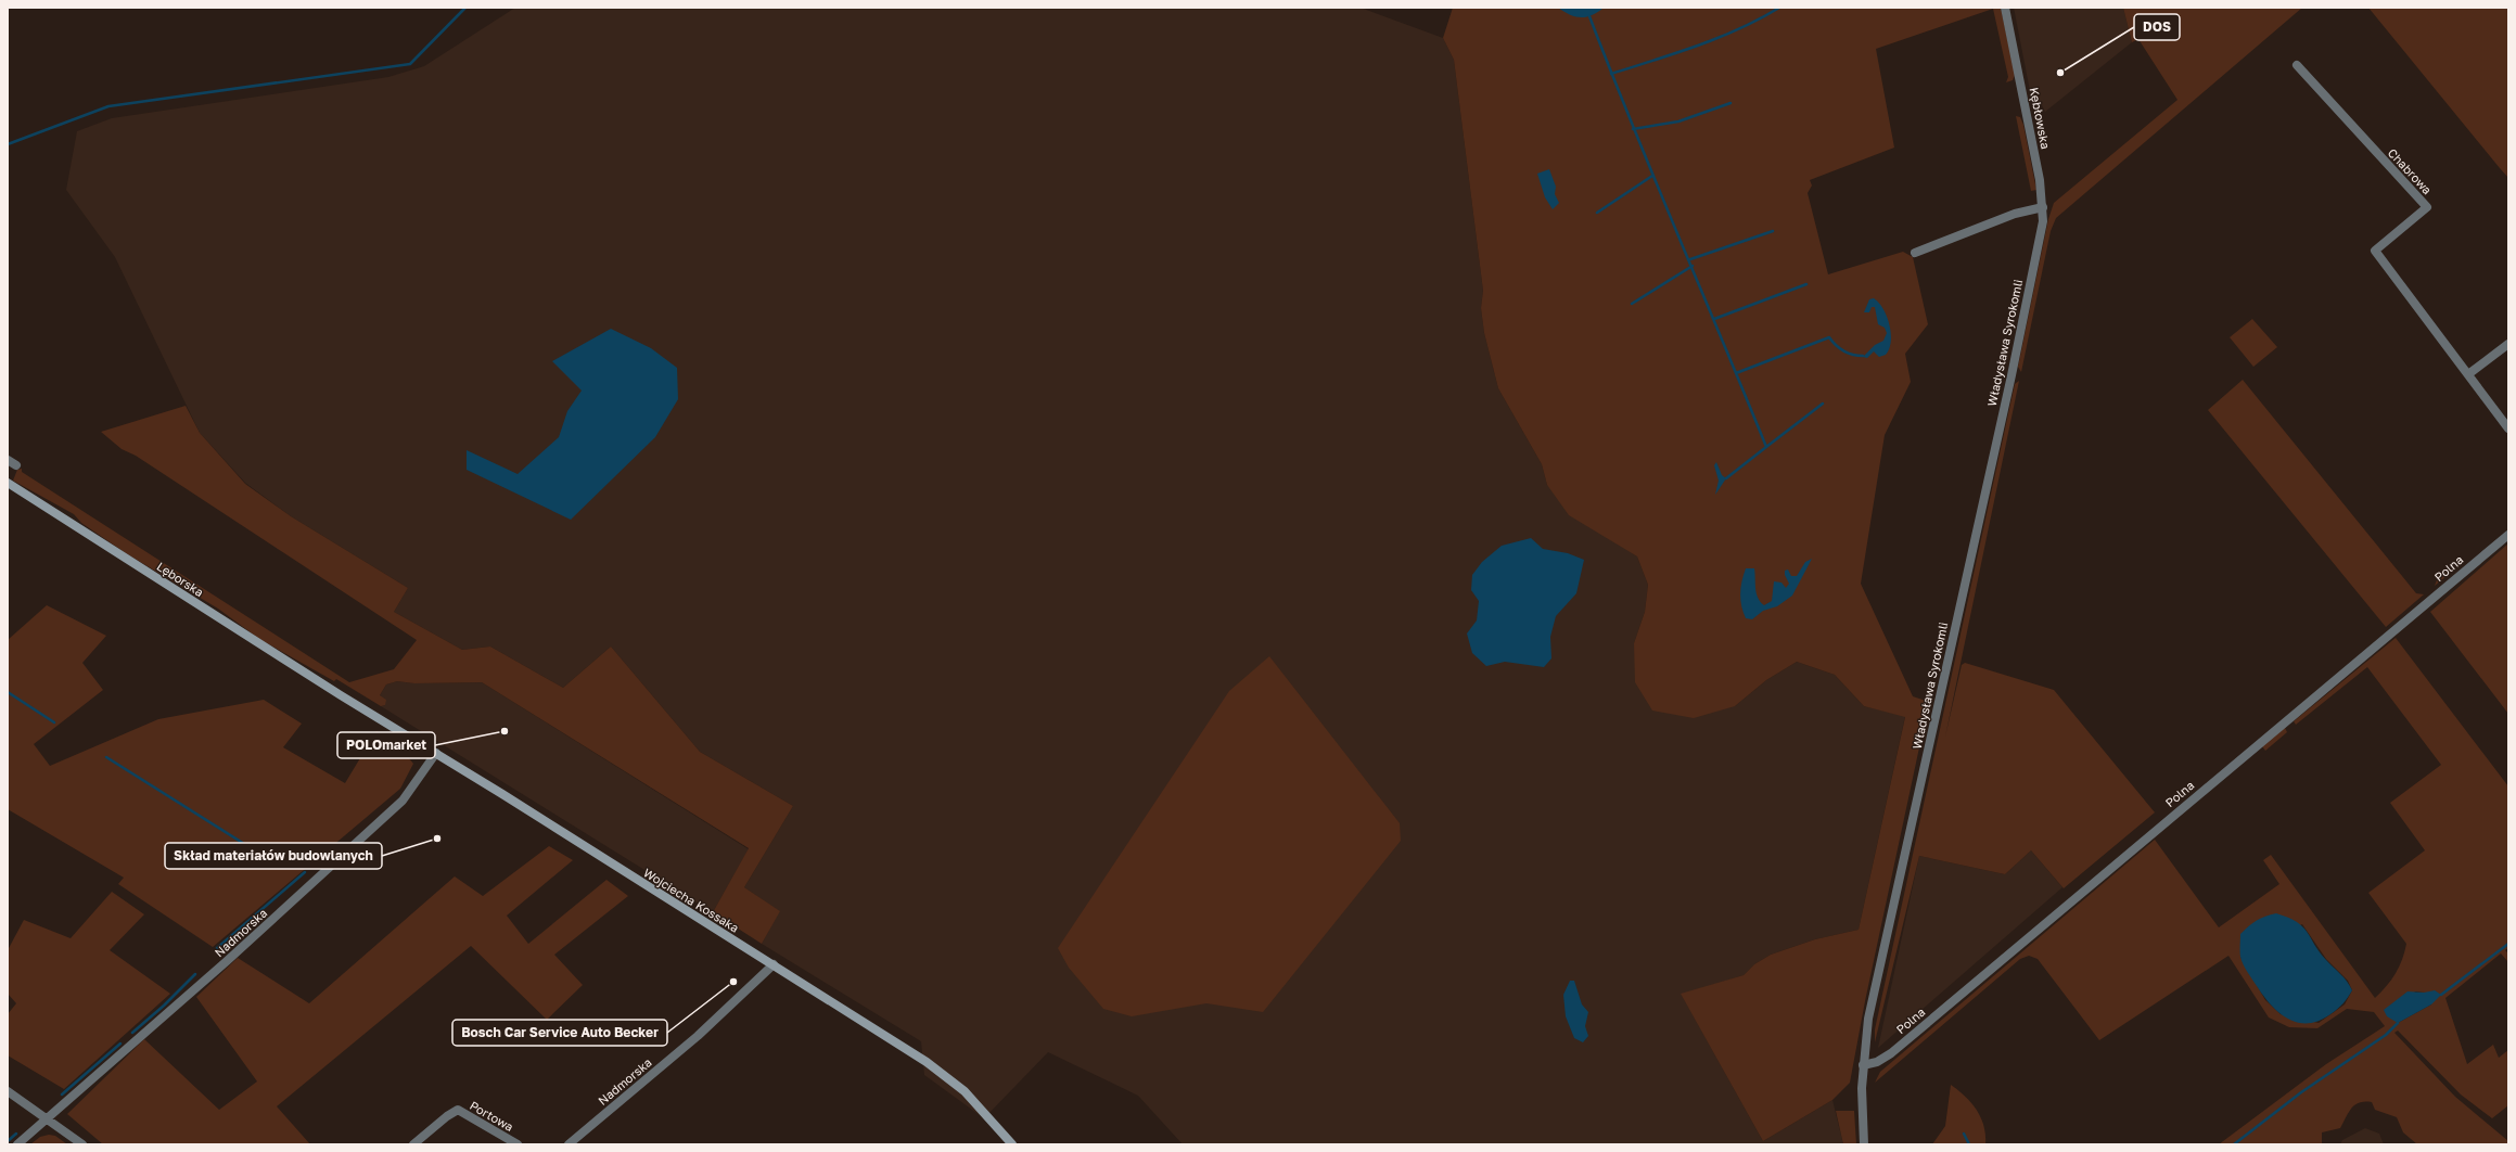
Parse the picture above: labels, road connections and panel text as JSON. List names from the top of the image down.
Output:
{
  "streets": {
    "main road": ["Lęborska", "Wojciecha Kossaka"],
    "street": [
      "Kębłowska",
      "Chabrowa",
      "Władysława Syrokomli",
      "Polna",
      "Nadmorska",
      "Portowa"
    ]
  },
  "crossings": [
    ["Kębłowska", "Władysława Syrokomli"],
    ["Władysława Syrokomli", "Polna"],
    ["Lęborska", "Wojciecha Kossaka"],
    ["Wojciecha Kossaka", "Nadmorska"]
  ],
  "places": [
    "DOS",
    "POLOmarket",
    "Skład materiałów budowlanych",
    "Bosch Car Service Auto Becker"
  ]
}
